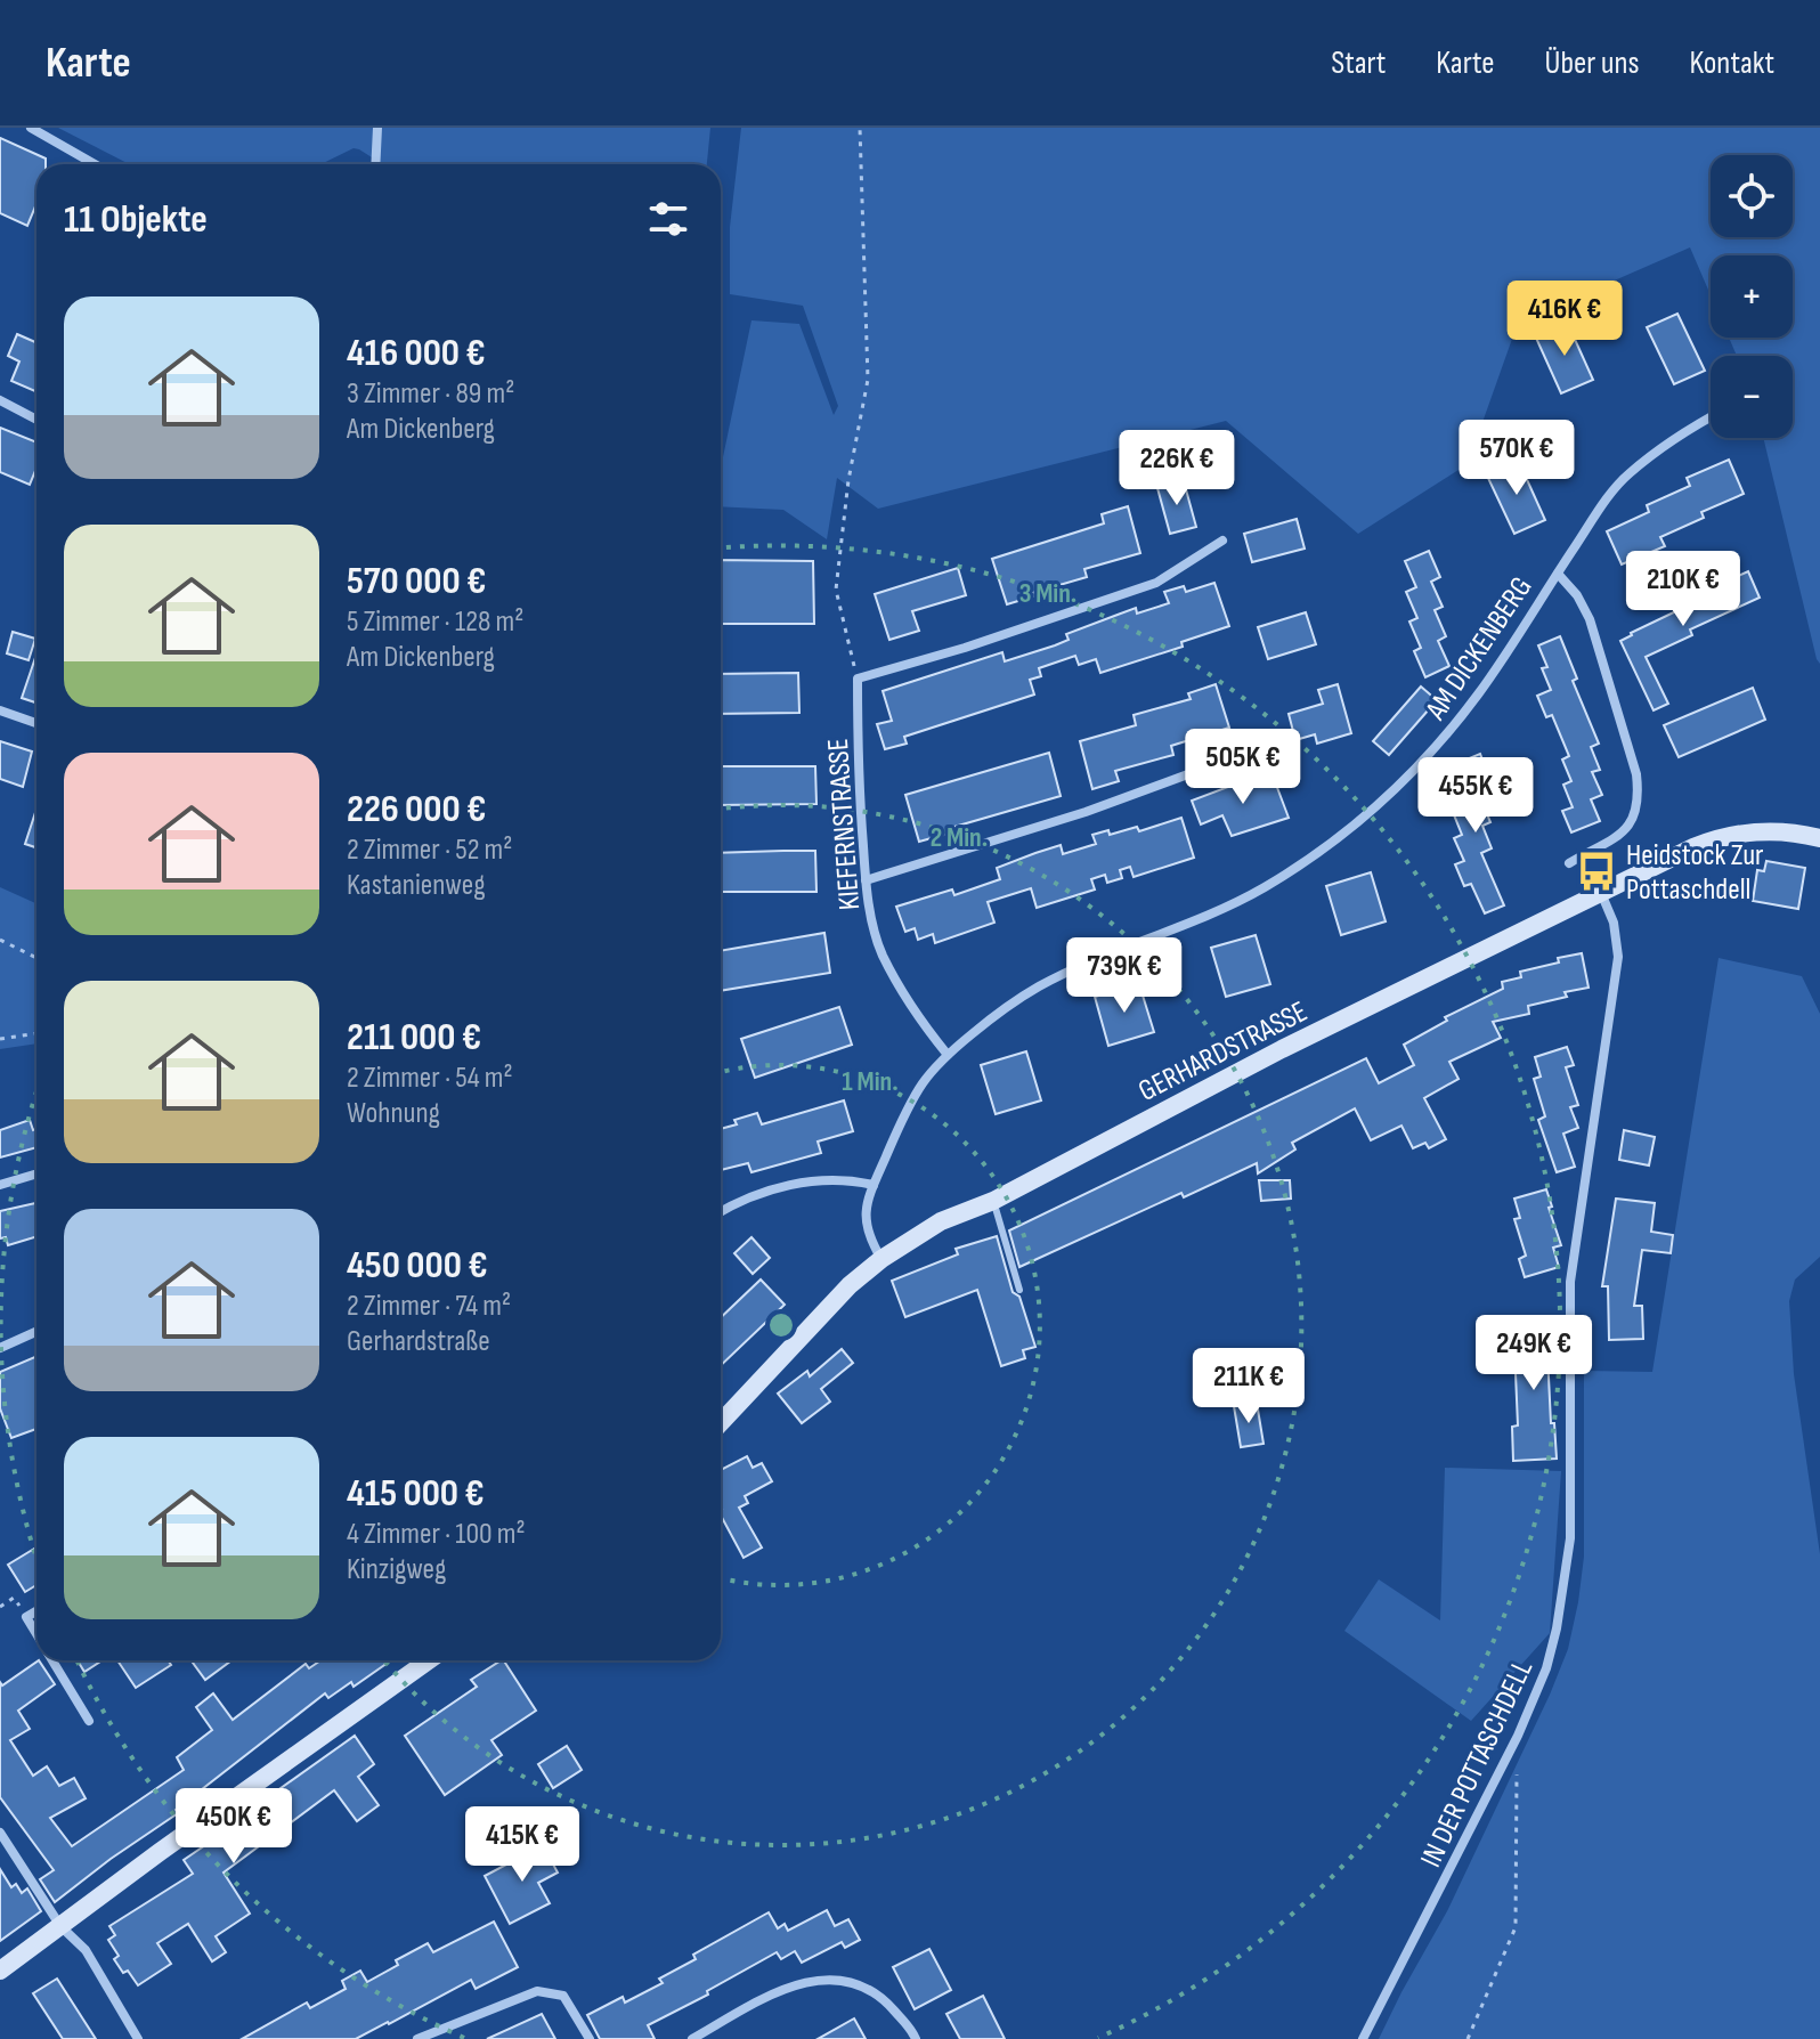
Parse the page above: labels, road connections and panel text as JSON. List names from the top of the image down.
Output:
{
  "streets": {
    "street": [
      "AM DICKENBERG",
      "KIEFERNSTRASSE",
      "GERHARDSTRASSE",
      "IN DER POTTASCHDELL"
    ]
  },
  "crossings": [
    ["AM DICKENBERG", "KIEFERNSTRASSE"],
    ["AM DICKENBERG", "GERHARDSTRASSE"],
    ["GERHARDSTRASSE", "IN DER POTTASCHDELL"]
  ],
  "places": {
    "bus stop": ["Heidstock Zur Pottaschdell"]
  },
  "page": {
    "header": "Karte",
    "nav": [
      "Start",
      "Karte",
      "Über uns",
      "Kontakt"
    ],
    "map_buttons": ["+", "−"],
    "heading": "11 Objekte",
    "list": [
      {
        "name": "416 000 €",
        "note": "3 Zimmer · 89 m² · Am Dickenberg"
      },
      {
        "name": "570 000 €",
        "note": "5 Zimmer · 128 m² · Am Dickenberg"
      },
      {
        "name": "226 000 €",
        "note": "2 Zimmer · 52 m² · Kastanienweg"
      },
      {
        "name": "211 000 €",
        "note": "2 Zimmer · 54 m² · Wohnung"
      },
      {
        "name": "450 000 €",
        "note": "2 Zimmer · 74 m² · Gerhardstraße"
      },
      {
        "name": "415 000 €",
        "note": "4 Zimmer · 100 m² · Kinzigweg"
      }
    ],
    "price": [
      "416K €",
      "570K €",
      "226K €",
      "210K €",
      "505K €",
      "455K €",
      "739K €",
      "249K €",
      "211K €",
      "450K €",
      "415K €"
    ]
  },
  "rings": ["3 Min.", "2 Min.", "1 Min."]
}
